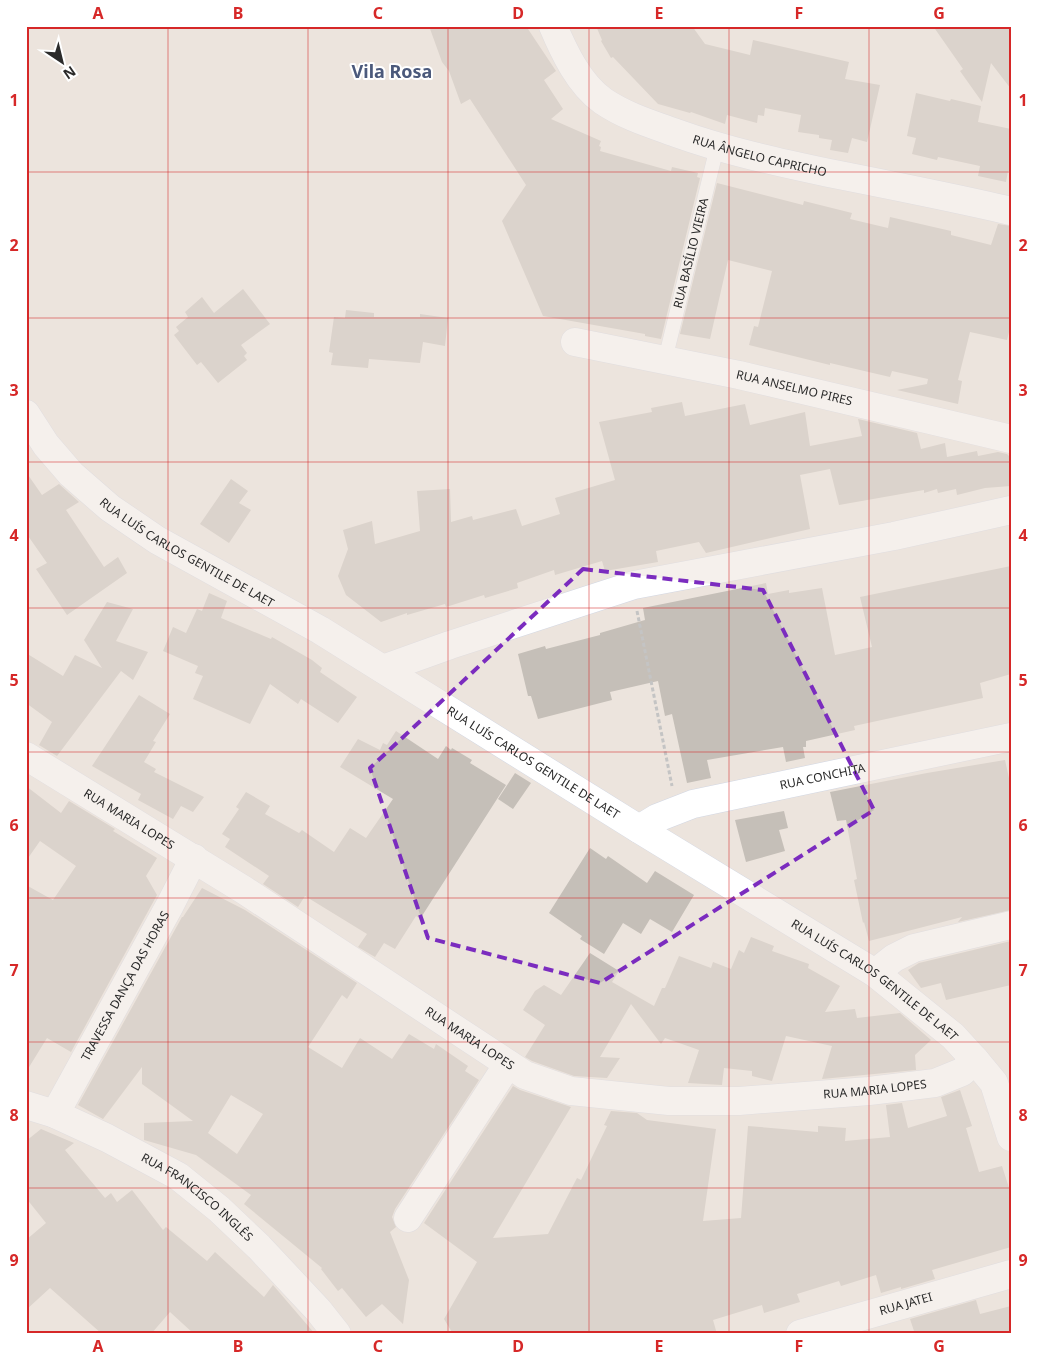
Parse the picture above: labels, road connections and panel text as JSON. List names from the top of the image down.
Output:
{
  "streets": {
    "street": [
      "RUA ÂNGELO CAPRICHO",
      "RUA ANSELMO PIRES",
      "RUA LUÍS CARLOS GENTILE DE LAET",
      "RUA CONCHITA",
      "RUA MARIA LOPES",
      "TRAVESSA DANÇA DAS HORAS",
      "RUA FRANCISCO INGLÊS",
      "RUA JATEI"
    ],
    "lane": ["RUA BASÍLIO VIEIRA"]
  },
  "crossings": [
    ["RUA ÂNGELO CAPRICHO", "RUA BASÍLIO VIEIRA"],
    ["RUA BASÍLIO VIEIRA", "RUA ANSELMO PIRES"],
    ["RUA LUÍS CARLOS GENTILE DE LAET", "RUA CONCHITA"],
    ["RUA LUÍS CARLOS GENTILE DE LAET", "RUA MARIA LOPES"],
    ["RUA MARIA LOPES", "TRAVESSA DANÇA DAS HORAS"],
    ["TRAVESSA DANÇA DAS HORAS", "RUA FRANCISCO INGLÊS"]
  ],
  "districts": ["Vila Rosa"],
  "north": "bottom right",
  "grid": {
    "columns": [
      "A",
      "B",
      "C",
      "D",
      "E",
      "F",
      "G"
    ],
    "rows": [
      "1",
      "2",
      "3",
      "4",
      "5",
      "6",
      "7",
      "8",
      "9"
    ]
  }
}
